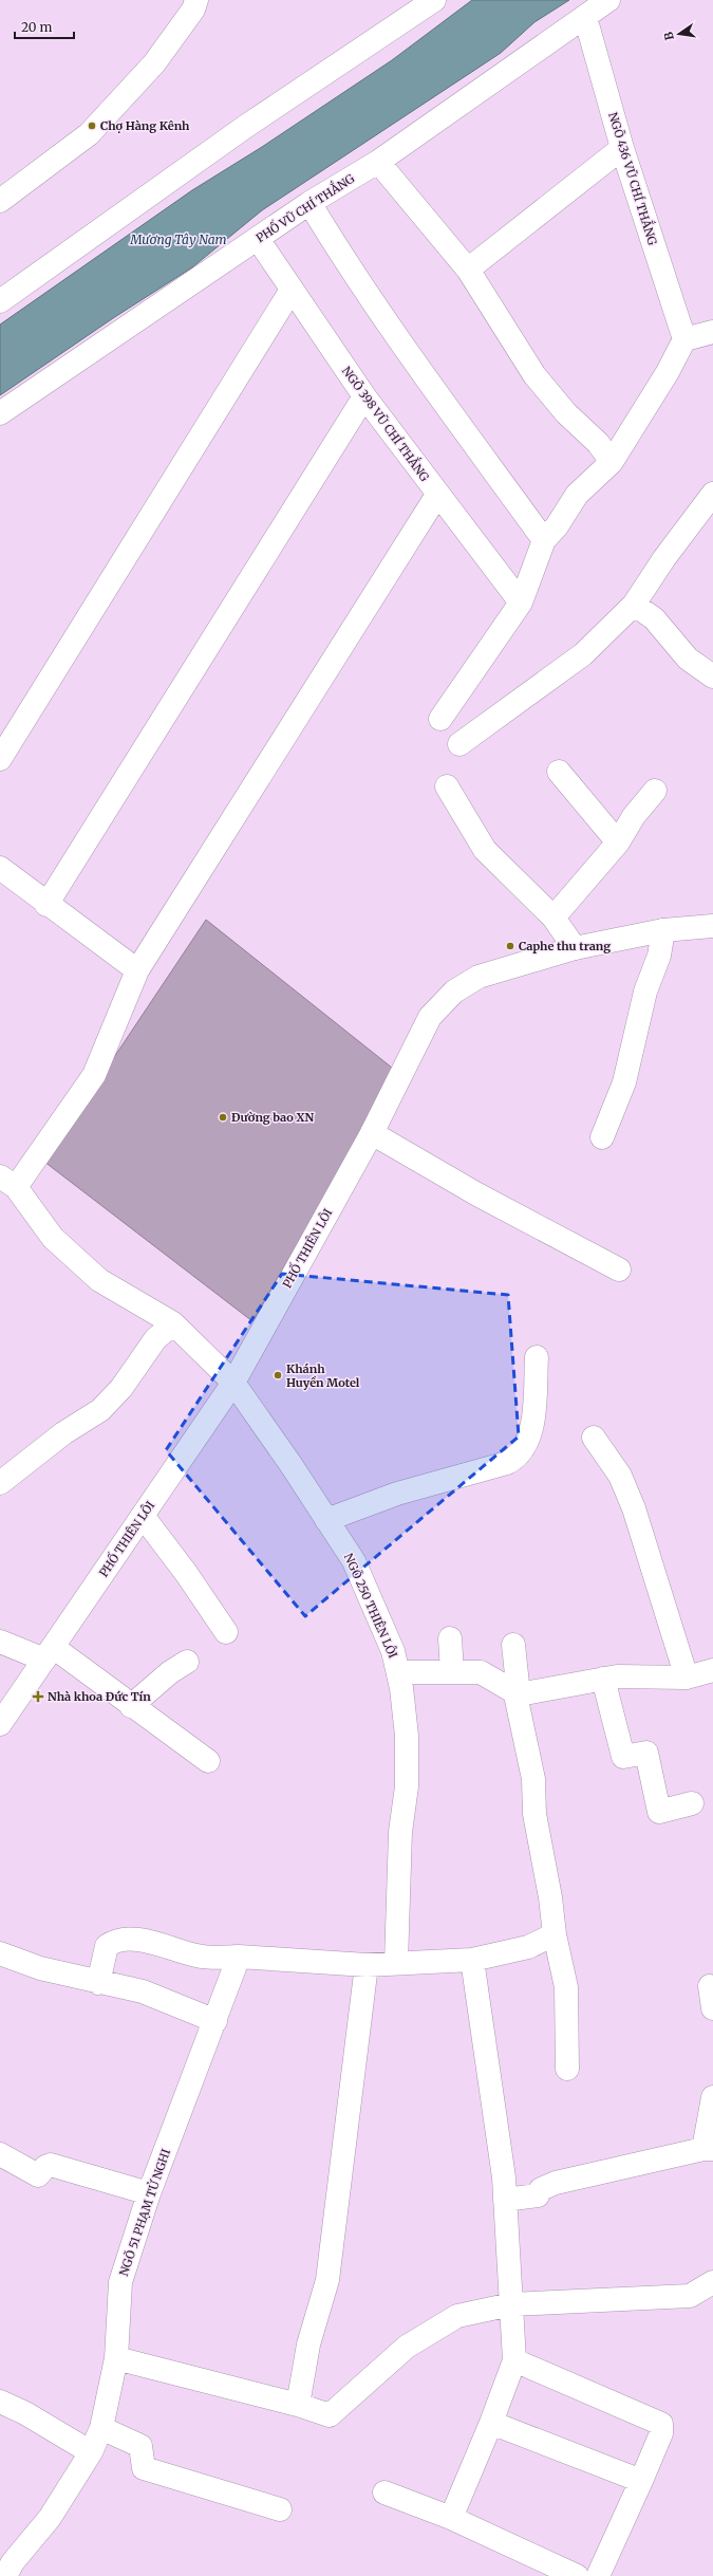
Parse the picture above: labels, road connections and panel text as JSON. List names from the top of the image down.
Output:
{
  "streets": {
    "street": [
      "NGÕ 436 VŨ CHÍ THẮNG",
      "PHỐ VŨ CHÍ THẮNG",
      "NGÕ 398 VŨ CHÍ THẮNG",
      "PHỐ THIÊN LÔI",
      "NGÕ 250 THIÊN LÔI",
      "NGÕ 51 PHẠM TỬ NGHI"
    ]
  },
  "crossings": [
    ["NGÕ 436 VŨ CHÍ THẮNG", "PHỐ VŨ CHÍ THẮNG"],
    ["PHỐ VŨ CHÍ THẮNG", "NGÕ 398 VŨ CHÍ THẮNG"],
    ["PHỐ THIÊN LÔI", "NGÕ 250 THIÊN LÔI"]
  ],
  "water": ["Mương Tây Nam"],
  "places": {
    "other": [
      "Chợ Hàng Kênh",
      "Caphe thu trang",
      "Đường bao XN",
      "Khánh Huyền Motel"
    ],
    "health": ["Nhà khoa Đức Tín"]
  },
  "scale_bar": "20 m",
  "north": "left"
}
